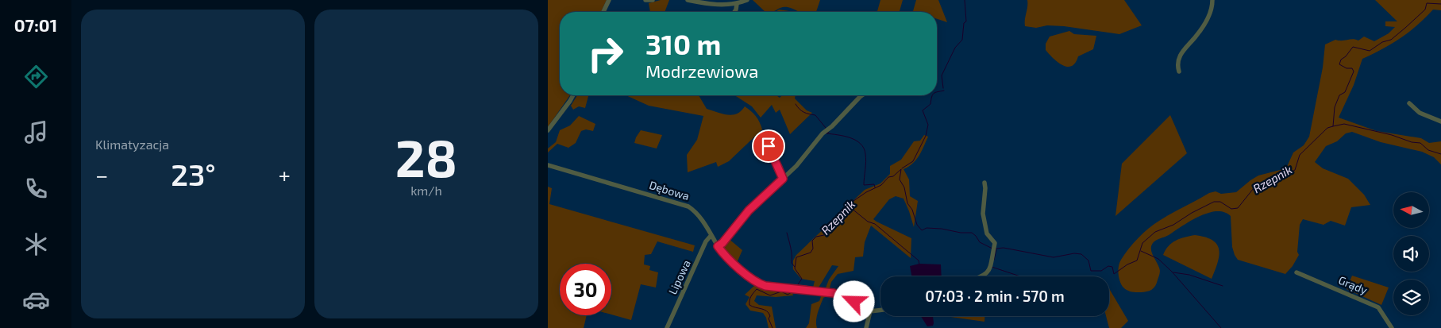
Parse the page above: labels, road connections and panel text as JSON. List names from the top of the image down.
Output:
{
  "streets": {
    "street": ["Dębowa", "Lipowa", "Grądy"]
  },
  "crossings": [
    ["Dębowa", "Lipowa"]
  ],
  "water": ["Rzepnik"],
  "north": "left",
  "page": {
    "tabs": "07:01",
    "tile": [
      "Klimatyzacja",
      ["28", "km/h"]
    ],
    "turn": ["310 m", "Modrzewiowa"],
    "heat": ["−", "23°", "+"],
    "limit": "30",
    "trip": "07:03 · 2 min · 570 m"
  }
}
